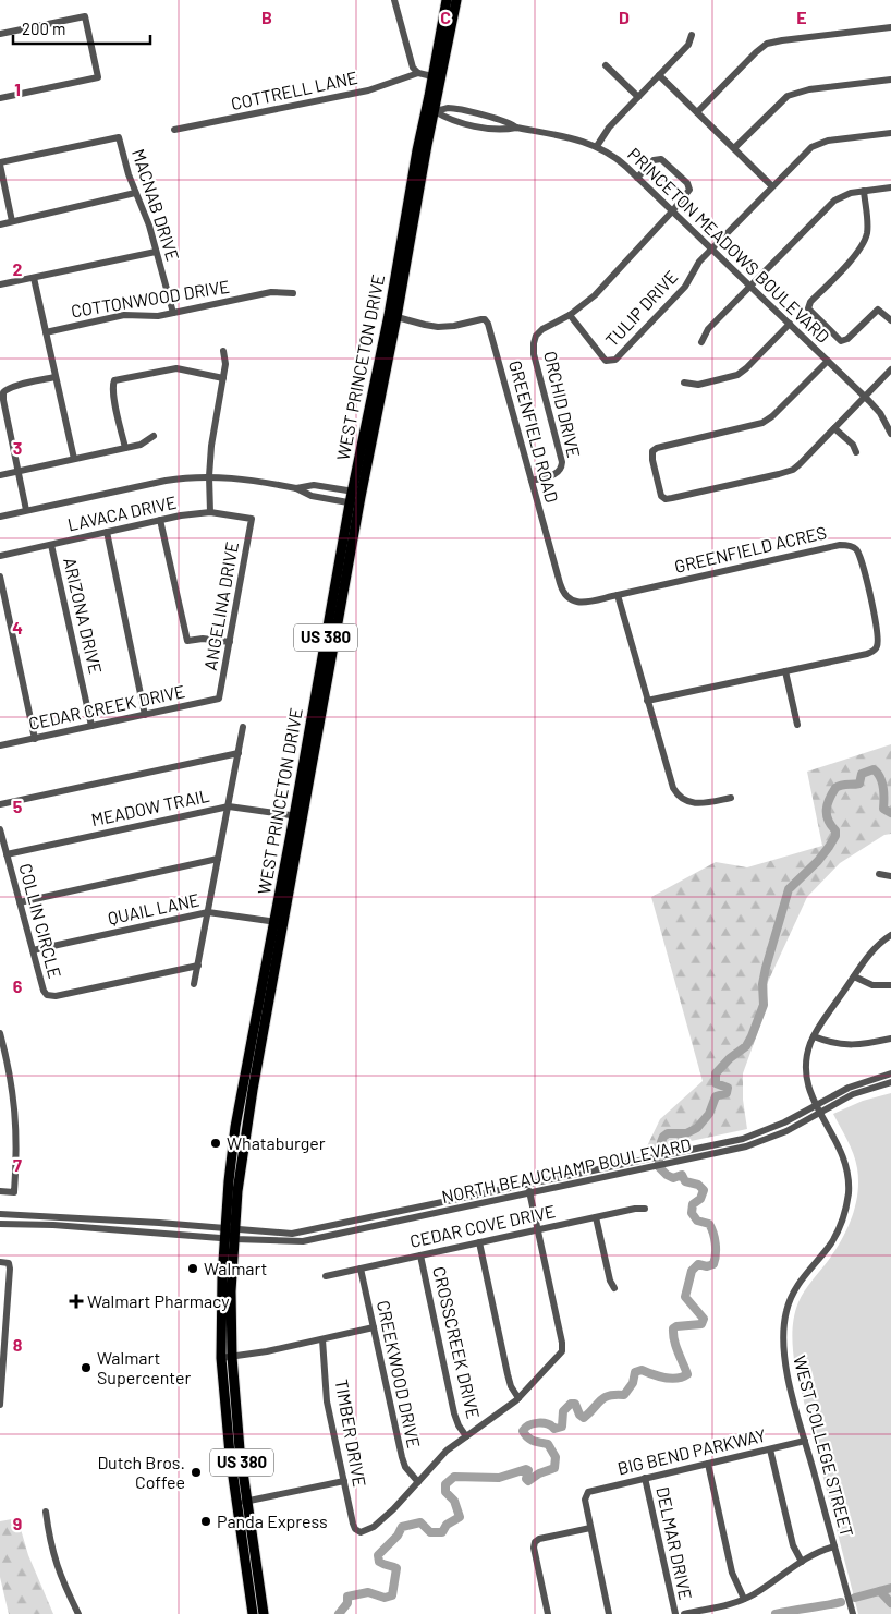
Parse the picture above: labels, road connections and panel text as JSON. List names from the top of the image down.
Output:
{
  "streets": {
    "highway": ["WEST PRINCETON DRIVE", "US 380"],
    "street": [
      "COTTRELL LANE",
      "MACNAB DRIVE",
      "PRINCETON MEADOWS BOULEVARD",
      "COTTONWOOD DRIVE",
      "TULIP DRIVE",
      "ORCHID DRIVE",
      "GREENFIELD ROAD",
      "LAVACA DRIVE",
      "GREENFIELD ACRES",
      "ANGELINA DRIVE",
      "ARIZONA DRIVE",
      "CEDAR CREEK DRIVE",
      "MEADOW TRAIL",
      "QUAIL LANE",
      "COLLIN CIRCLE",
      "NORTH BEAUCHAMP BOULEVARD",
      "CEDAR COVE DRIVE",
      "CROSSCREEK DRIVE",
      "CREEKWOOD DRIVE",
      "TIMBER DRIVE",
      "WEST COLLEGE STREET",
      "BIG BEND PARKWAY",
      "DELMAR DRIVE"
    ]
  },
  "crossings": [
    ["MACNAB DRIVE", "COTTONWOOD DRIVE"],
    ["PRINCETON MEADOWS BOULEVARD", "TULIP DRIVE"],
    ["PRINCETON MEADOWS BOULEVARD", "WEST PRINCETON DRIVE"],
    ["PRINCETON MEADOWS BOULEVARD", "ORCHID DRIVE"],
    ["TULIP DRIVE", "ORCHID DRIVE"],
    ["WEST PRINCETON DRIVE", "GREENFIELD ROAD"],
    ["WEST PRINCETON DRIVE", "MEADOW TRAIL"],
    ["WEST PRINCETON DRIVE", "QUAIL LANE"],
    ["WEST PRINCETON DRIVE", "NORTH BEAUCHAMP BOULEVARD"],
    ["ORCHID DRIVE", "GREENFIELD ROAD"],
    ["GREENFIELD ROAD", "GREENFIELD ACRES"],
    ["LAVACA DRIVE", "ANGELINA DRIVE"],
    ["LAVACA DRIVE", "ARIZONA DRIVE"],
    ["ANGELINA DRIVE", "CEDAR CREEK DRIVE"],
    ["ARIZONA DRIVE", "CEDAR CREEK DRIVE"],
    ["MEADOW TRAIL", "COLLIN CIRCLE"],
    ["QUAIL LANE", "COLLIN CIRCLE"],
    ["NORTH BEAUCHAMP BOULEVARD", "WEST COLLEGE STREET"],
    ["CEDAR COVE DRIVE", "CROSSCREEK DRIVE"],
    ["CEDAR COVE DRIVE", "CREEKWOOD DRIVE"],
    ["CREEKWOOD DRIVE", "TIMBER DRIVE"],
    ["WEST COLLEGE STREET", "BIG BEND PARKWAY"],
    ["BIG BEND PARKWAY", "DELMAR DRIVE"]
  ],
  "places": {
    "other": [
      "Whataburger",
      "Walmart",
      "Walmart Supercenter",
      "Dutch Bros. Coffee",
      "Panda Express"
    ],
    "health": ["Walmart Pharmacy"]
  },
  "scale_bar": "200 m",
  "grid": {
    "columns": [
      "B",
      "C",
      "D",
      "E"
    ],
    "rows": [
      "1",
      "2",
      "3",
      "4",
      "5",
      "6",
      "7",
      "8",
      "9"
    ]
  }
}
